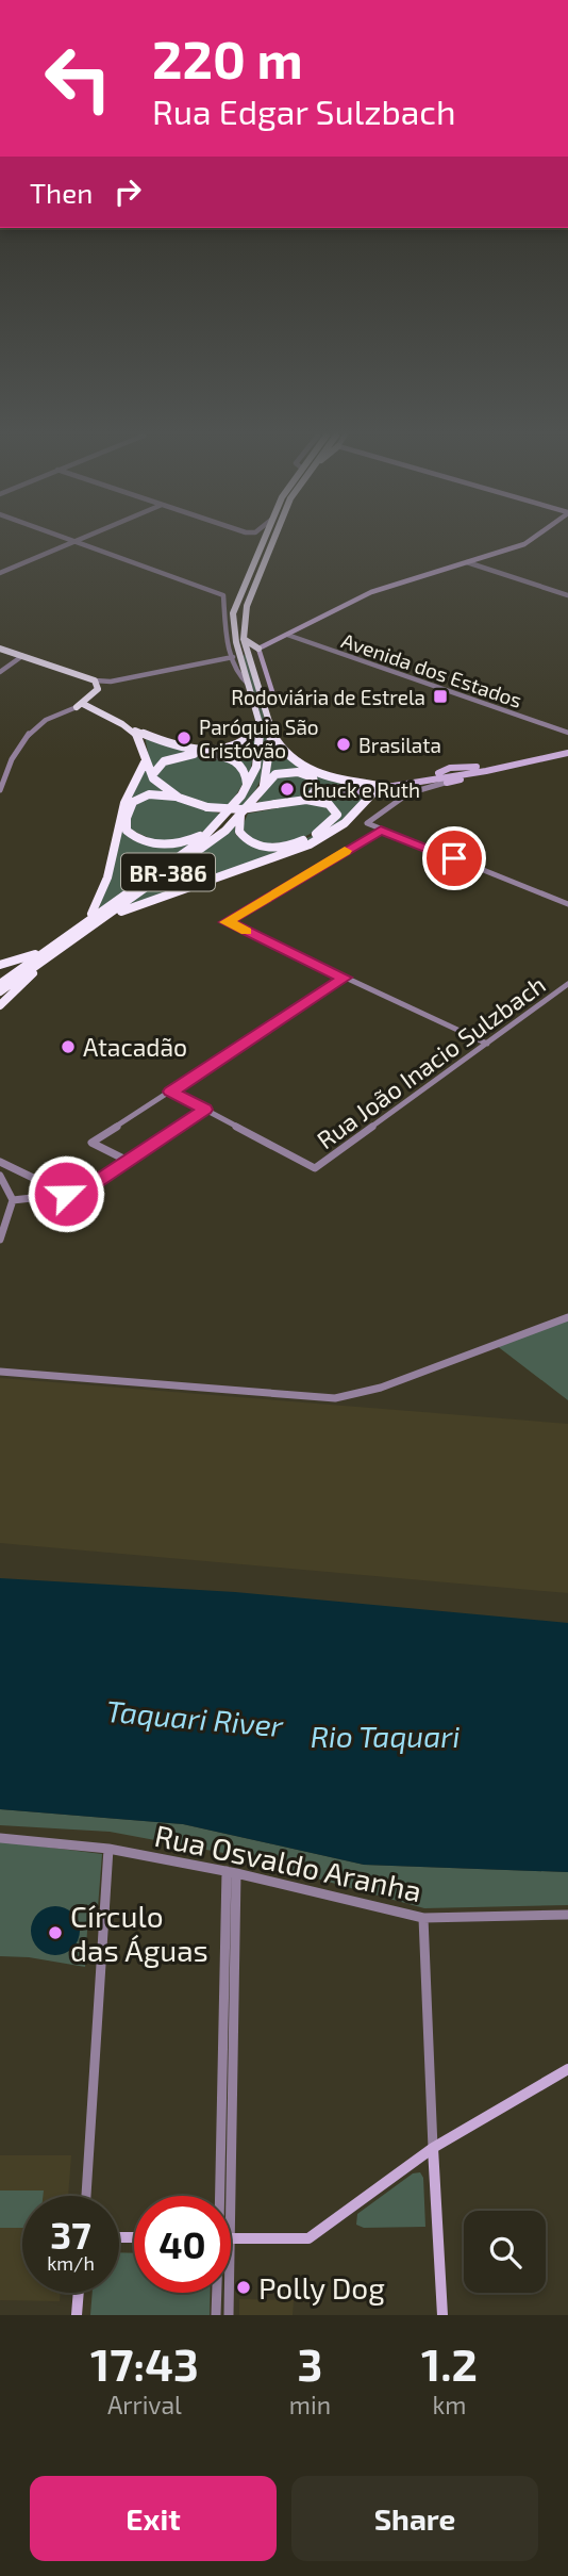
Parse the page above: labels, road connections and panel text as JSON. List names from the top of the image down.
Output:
{
  "streets": {
    "highway": ["BR-386"],
    "street": ["Avenida dos Estados", "Rua João Inacio Sulzbach", "Rua Osvaldo Aranha"]
  },
  "water": ["Taquari River", "Rio Taquari"],
  "places": {
    "transit": ["Rodoviária de Estrela"],
    "other": [
      "Paróquia São Cristóvão",
      "Brasilata",
      "Chuck e Ruth",
      "Atacadão",
      "Círculo das Águas",
      "Polly Dog"
    ]
  },
  "page": {
    "turn": ["220 m", "Rua Edgar Sulzbach"],
    "then": "Then",
    "speed": "37 km/h",
    "limit": "40",
    "eta": [
      "17:43",
      "Arrival",
      "3",
      "min",
      "1.2",
      "km"
    ],
    "buttons": ["Exit", "Share"]
  }
}
